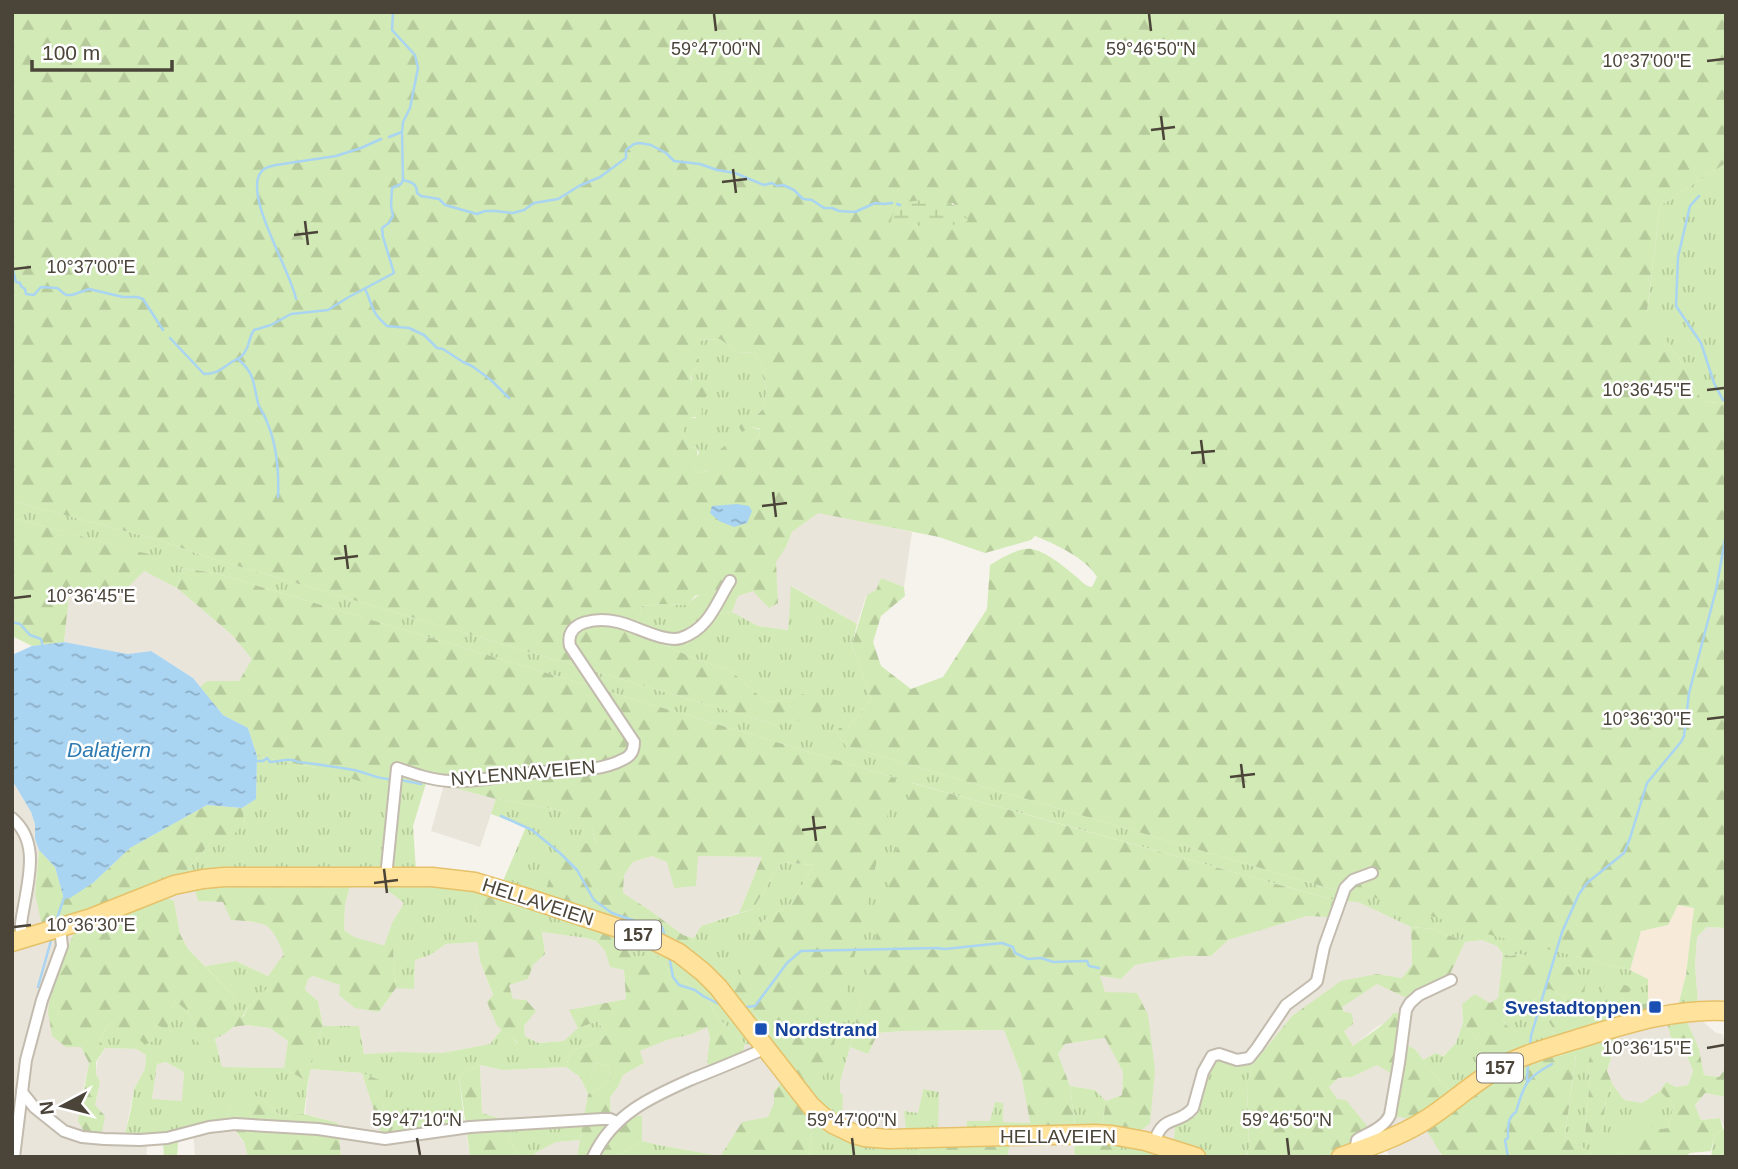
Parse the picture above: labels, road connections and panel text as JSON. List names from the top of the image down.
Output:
{
  "streets": {
    "main road": ["HELLAVEIEN", "157"],
    "street": ["NYLENNAVEIEN"]
  },
  "crossings": [
    ["NYLENNAVEIEN", "HELLAVEIEN"]
  ],
  "water": ["Dalatjern"],
  "places": {
    "transit": ["Svestadtoppen", "Nordstrand"]
  },
  "scale_bar": "100 m",
  "north": "left",
  "coordinates": [
    "59°47'00\"N",
    "59°46'50\"N",
    "10°37'00\"E",
    "10°36'45\"E",
    "10°36'30\"E",
    "10°36'15\"E",
    "59°47'10\"N"
  ]
}
